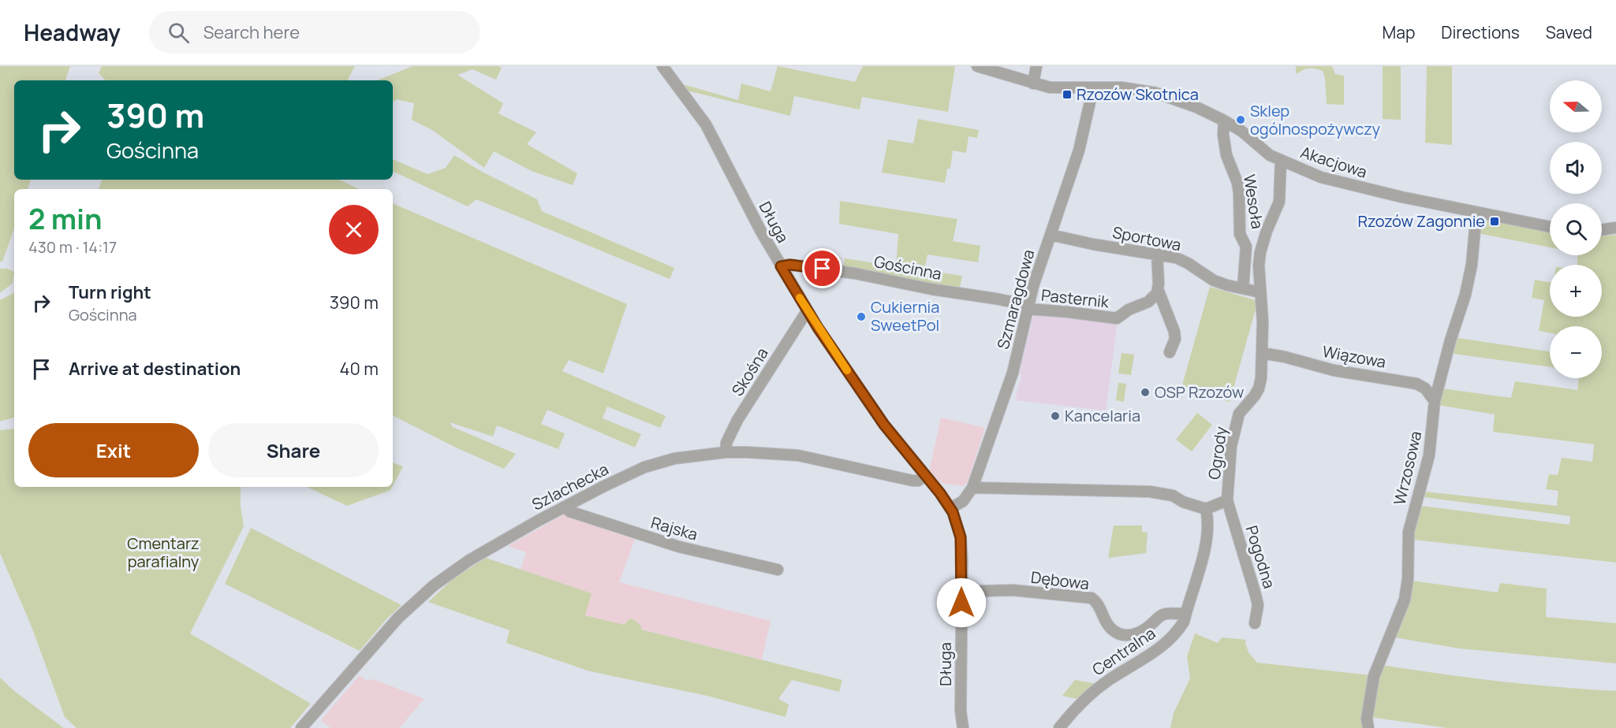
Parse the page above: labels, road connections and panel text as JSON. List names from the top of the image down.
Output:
{
  "streets": {
    "street": [
      "Akacjowa",
      "Wesoła",
      "Długa",
      "Sportowa",
      "Gościnna",
      "Pasternik",
      "Szmaragdowa",
      "Wiązowa",
      "Skośna",
      "Ogrody",
      "Wrzosowa",
      "Szlachecka",
      "Rajska",
      "Pogodna",
      "Dębowa",
      "Centralna"
    ]
  },
  "crossings": [
    ["Akacjowa", "Wesoła"],
    ["Akacjowa", "Szmaragdowa"],
    ["Akacjowa", "Ogrody"],
    ["Akacjowa", "Wrzosowa"],
    ["Wesoła", "Sportowa"],
    ["Długa", "Gościnna"],
    ["Długa", "Szmaragdowa"],
    ["Długa", "Skośna"],
    ["Długa", "Szlachecka"],
    ["Długa", "Dębowa"],
    ["Sportowa", "Szmaragdowa"],
    ["Sportowa", "Ogrody"],
    ["Gościnna", "Pasternik"],
    ["Gościnna", "Szmaragdowa"],
    ["Pasternik", "Szmaragdowa"],
    ["Wiązowa", "Ogrody"],
    ["Wiązowa", "Wrzosowa"],
    ["Skośna", "Szlachecka"],
    ["Ogrody", "Pogodna"],
    ["Ogrody", "Centralna"],
    ["Szlachecka", "Rajska"],
    ["Dębowa", "Centralna"]
  ],
  "parks": ["Cmentarz parafialny"],
  "places": {
    "transit": ["Rzozów Skotnica", "Rzozów Zagonnie"],
    "other": [
      "Sklep ogólnospożywczy",
      "Cukiernia SweetPol",
      "OSP Rzozów",
      "Kancelaria"
    ]
  },
  "north": "left",
  "page": {
    "header": "Headway",
    "search": "Search here",
    "nav": ["Map", "Directions", "Saved"],
    "map_buttons": ["+", "−"],
    "turn": ["390 m", "Gościnna"],
    "heading": ["2 min", "430 m · 14:17"],
    "list": [
      {
        "name": "Turn right",
        "note": "Gościnna",
        "value": "390 m"
      },
      {
        "name": "Arrive at destination",
        "value": "40 m"
      }
    ],
    "buttons": ["Exit", "Share"]
  }
}
